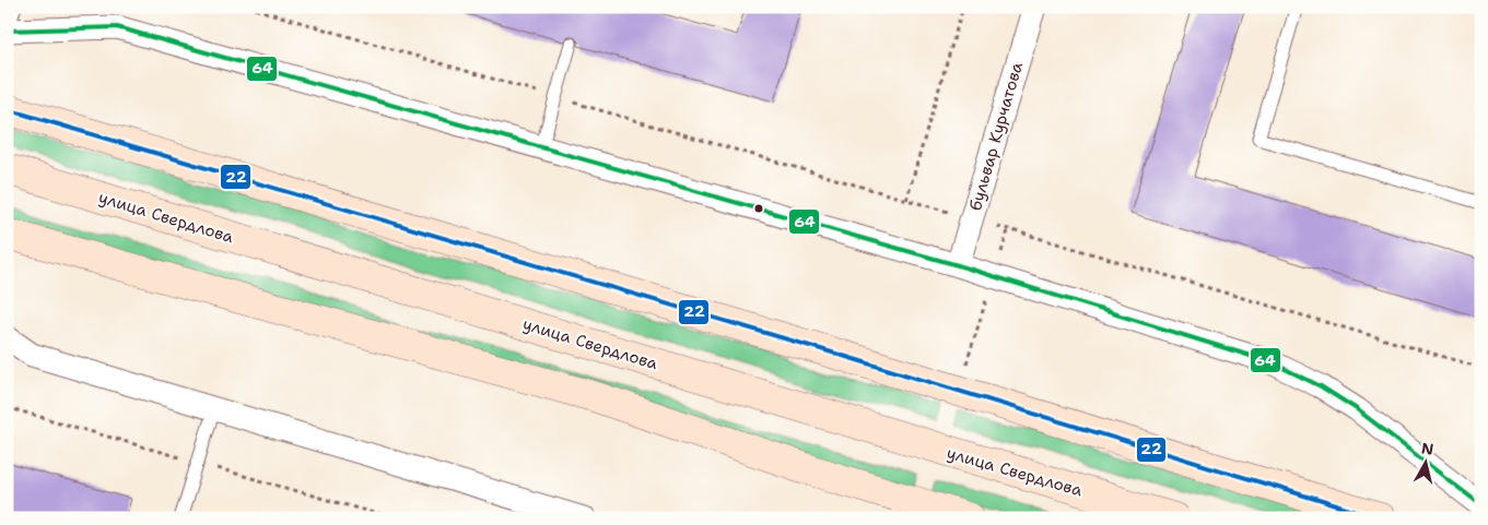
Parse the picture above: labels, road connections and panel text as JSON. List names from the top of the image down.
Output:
{
  "streets": {
    "main road": ["улица Свердлова"],
    "street": ["бульвар Курчатова"]
  },
  "lines": ["transit line 64", "transit line 22"],
  "north": "top"
}
